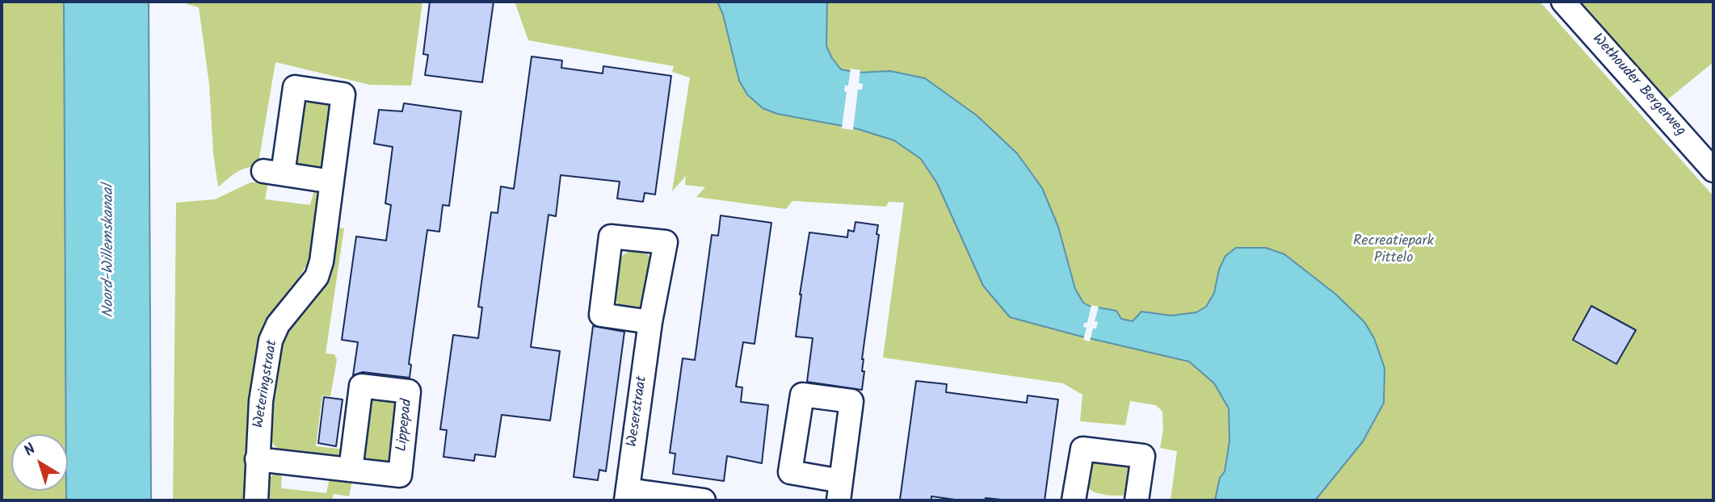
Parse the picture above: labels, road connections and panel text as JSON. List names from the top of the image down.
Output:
{
  "streets": {
    "street": ["Wethouder Bergerweg", "Weteringstraat", "Weserstraat"]
  },
  "water": ["Noord-Willemskanaal"],
  "parks": ["Recreatiepark Pittelo"],
  "north": "top left"
}
